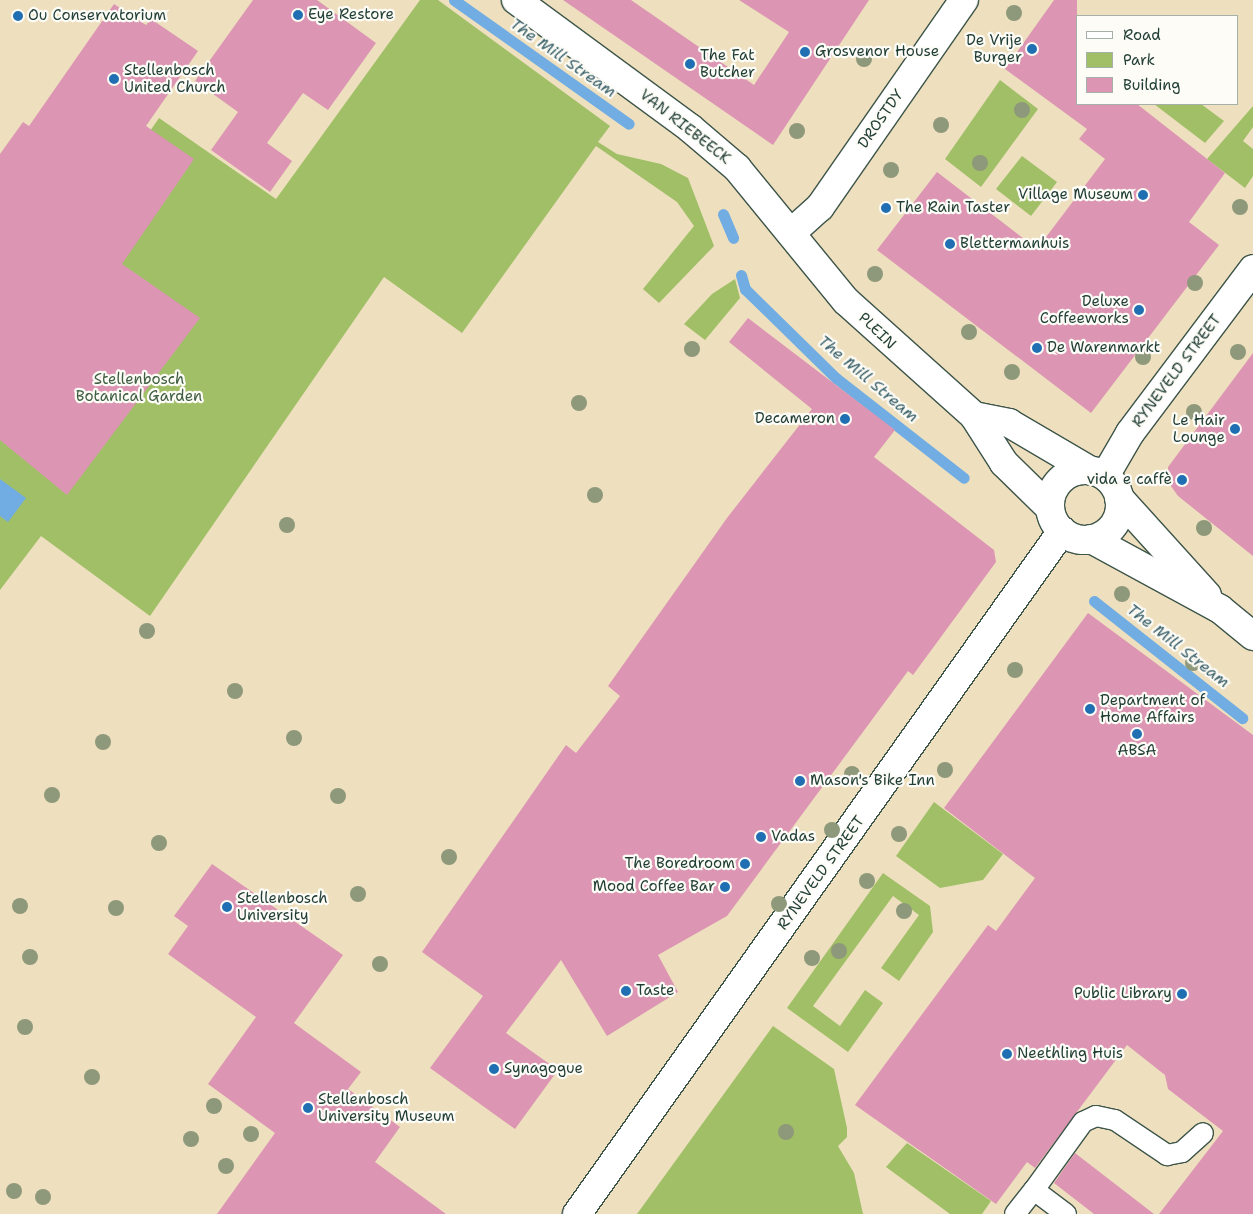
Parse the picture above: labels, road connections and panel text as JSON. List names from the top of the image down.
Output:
{
  "streets": {
    "street": [
      "DROSTDY",
      "VAN RIEBEECK",
      "PLEIN",
      "RYNEVELD STREET"
    ]
  },
  "crossings": [
    ["DROSTDY", "VAN RIEBEECK"],
    ["DROSTDY", "PLEIN"],
    ["VAN RIEBEECK", "PLEIN"],
    ["PLEIN", "RYNEVELD STREET"]
  ],
  "water": ["The Mill Stream"],
  "parks": ["Stellenbosch Botanical Garden"],
  "places": [
    "Eye Restore",
    "Ou Conservatorium",
    "De Vrije Burger",
    "Grosvenor House",
    "The Fat Butcher",
    "Stellenbosch United Church",
    "Village Museum",
    "The Rain Taster",
    "Blettermanhuis",
    "Deluxe Coffeeworks",
    "De Warenmarkt",
    "Decameron",
    "Le Hair Lounge",
    "vida e caffè",
    "Department of Home Affairs",
    "ABSA",
    "Mason's Bike Inn",
    "Vadas",
    "The Boredroom",
    "Mood Coffee Bar",
    "Stellenbosch University",
    "Taste",
    "Public Library",
    "Neethling Huis",
    "Synagogue",
    "Stellenbosch University Museum"
  ],
  "legend": ["Road", "Park", "Building"]
}
